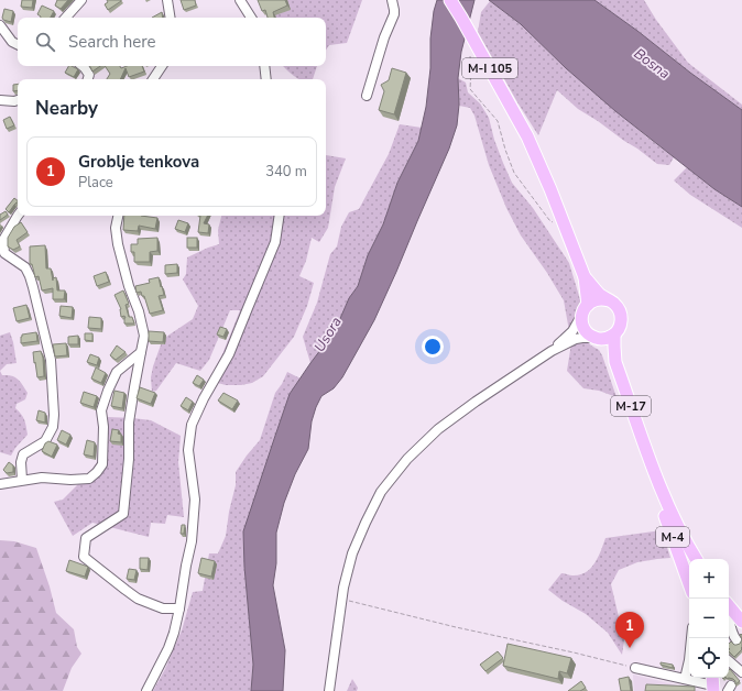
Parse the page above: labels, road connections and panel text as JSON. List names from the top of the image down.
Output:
{
  "streets": {
    "main road": ["M-I 105", "M-17", "M-4"]
  },
  "crossings": [
    ["M-I 105", "M-17"],
    ["M-17", "M-4"]
  ],
  "water": ["Bosna", "Usora"],
  "page": {
    "search": "Search here",
    "heading": "Nearby",
    "list": [
      {
        "mark": "1",
        "name": "Groblje tenkova",
        "note": "Place",
        "value": "340 m"
      }
    ],
    "map_buttons": ["+", "−"],
    "pins": "1"
  }
}
